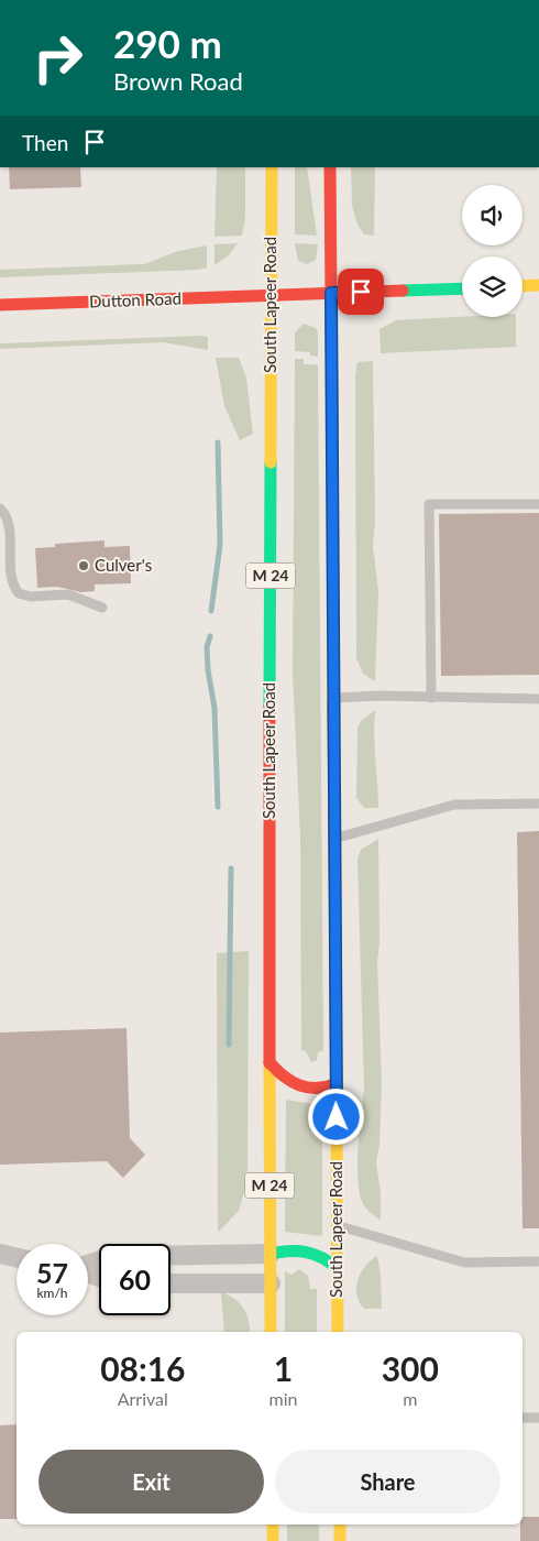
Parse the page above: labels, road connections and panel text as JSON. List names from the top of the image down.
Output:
{
  "streets": {
    "main road": ["Dutton Road", "South Lapeer Road", "M 24"]
  },
  "crossings": [
    ["Dutton Road", "South Lapeer Road"]
  ],
  "places": ["Culver's"],
  "page": {
    "turn": ["290 m", "Brown Road"],
    "then": "Then",
    "speed": "57 km/h",
    "limit": "60",
    "eta": [
      "08:16",
      "Arrival",
      "1",
      "min",
      "300",
      "m"
    ],
    "buttons": ["Exit", "Share"]
  }
}
